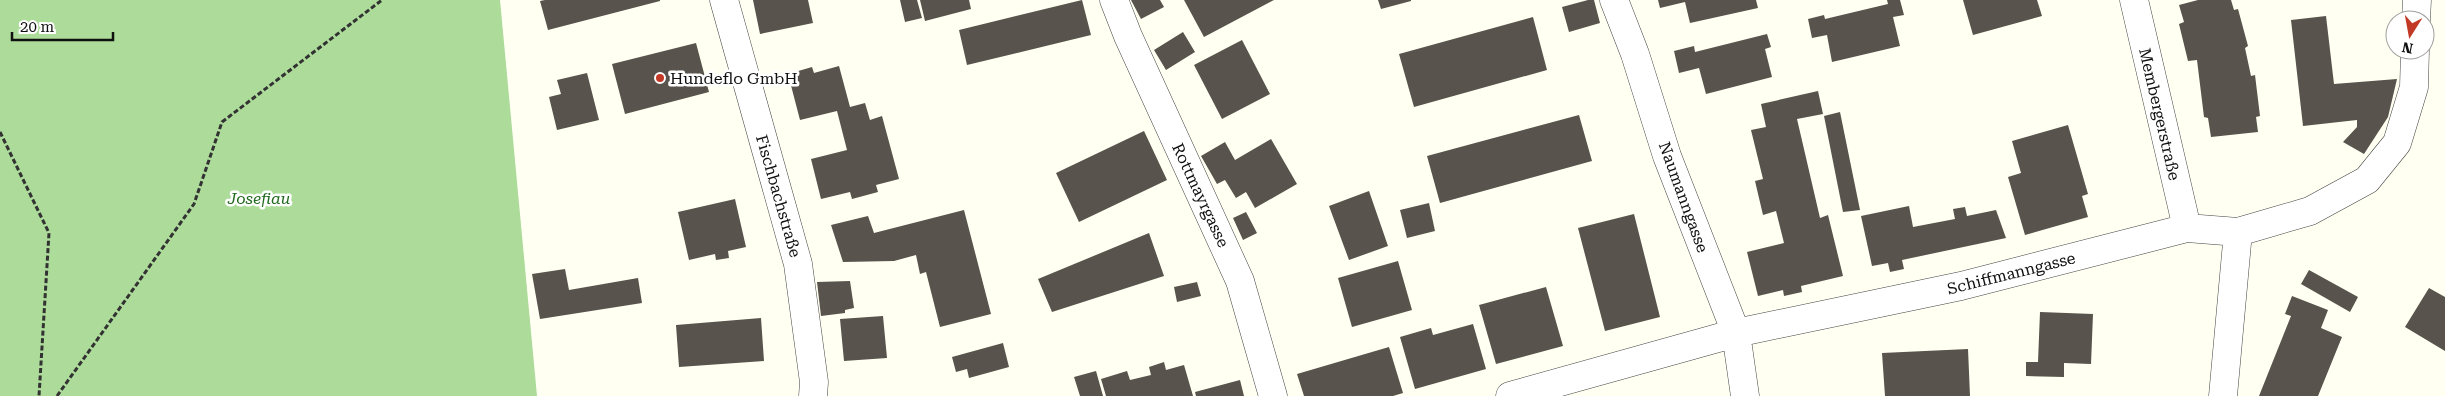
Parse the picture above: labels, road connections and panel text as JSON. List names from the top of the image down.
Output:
{
  "streets": {
    "street": [
      "Membergerstraße",
      "Rottmayrgasse",
      "Fischbachstraße",
      "Naumanngasse",
      "Schiffmanngasse"
    ]
  },
  "crossings": [
    ["Membergerstraße", "Schiffmanngasse"],
    ["Naumanngasse", "Schiffmanngasse"]
  ],
  "parks": ["Josefiau"],
  "places": ["Hundeflo GmbH"],
  "scale_bar": "20 m",
  "north": "bottom"
}
